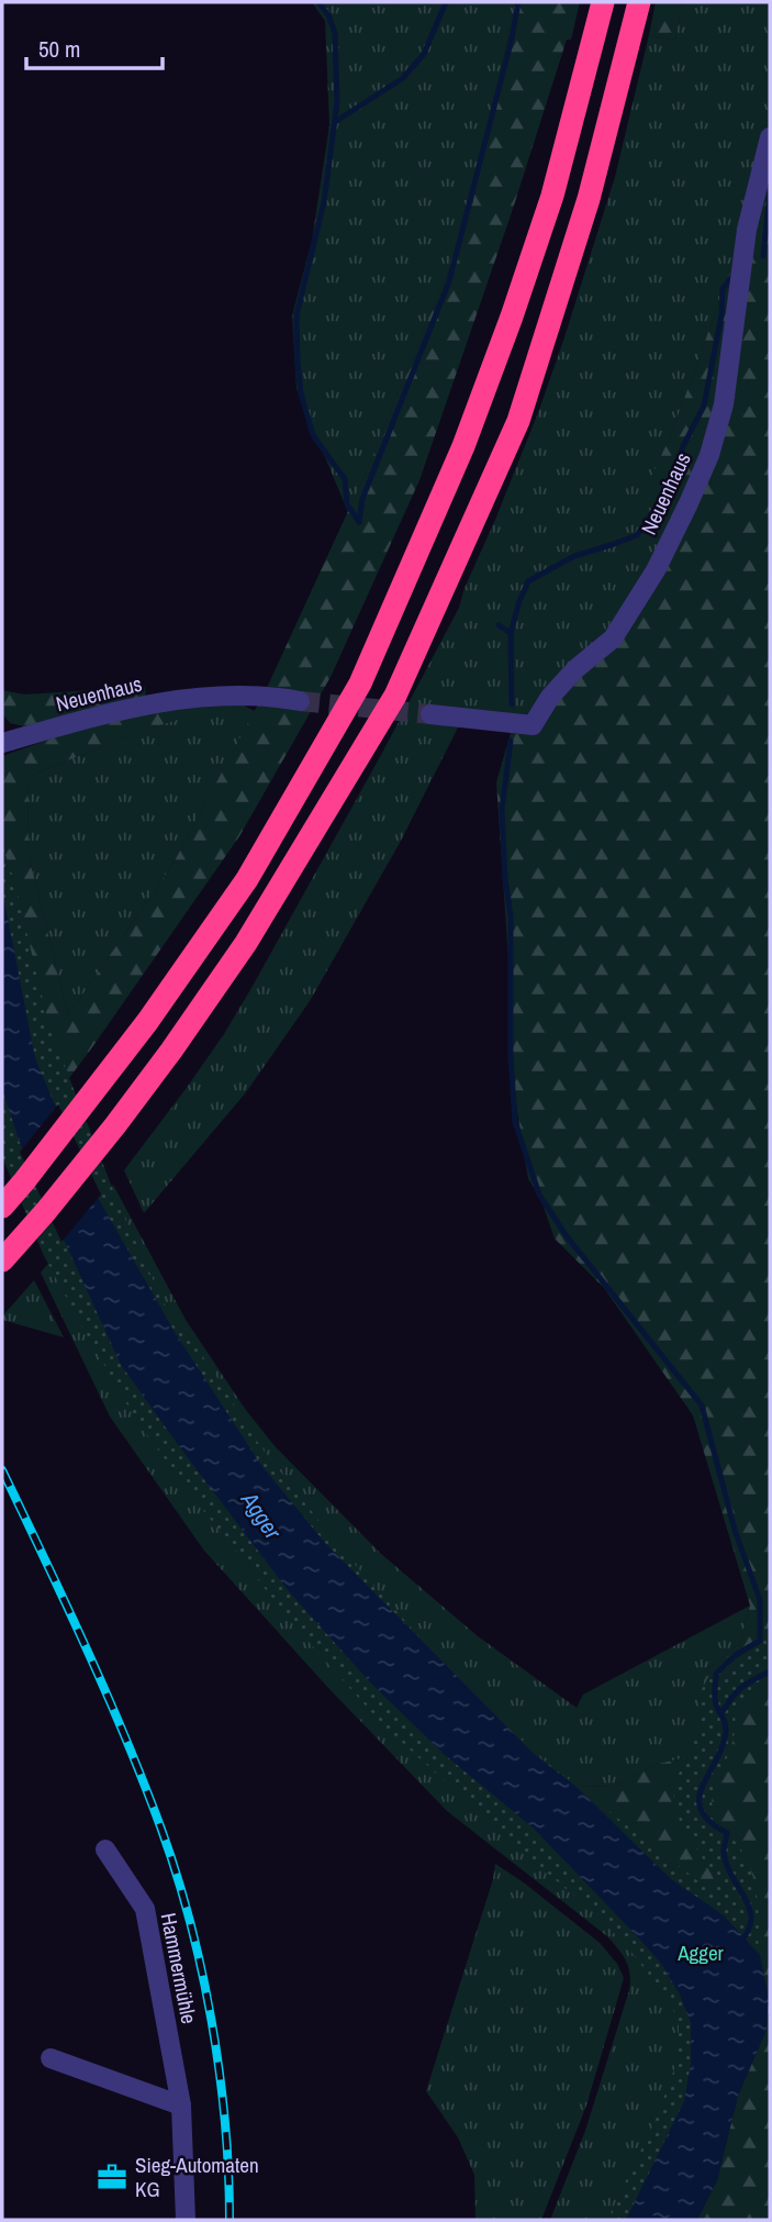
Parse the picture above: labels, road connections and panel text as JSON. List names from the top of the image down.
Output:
{
  "streets": {
    "street": ["Neuenhaus", "Hammermühle"]
  },
  "water": ["Agger"],
  "parks": ["Agger"],
  "places": {
    "office": ["Sieg-Automaten KG"]
  },
  "scale_bar": "50 m"
}
